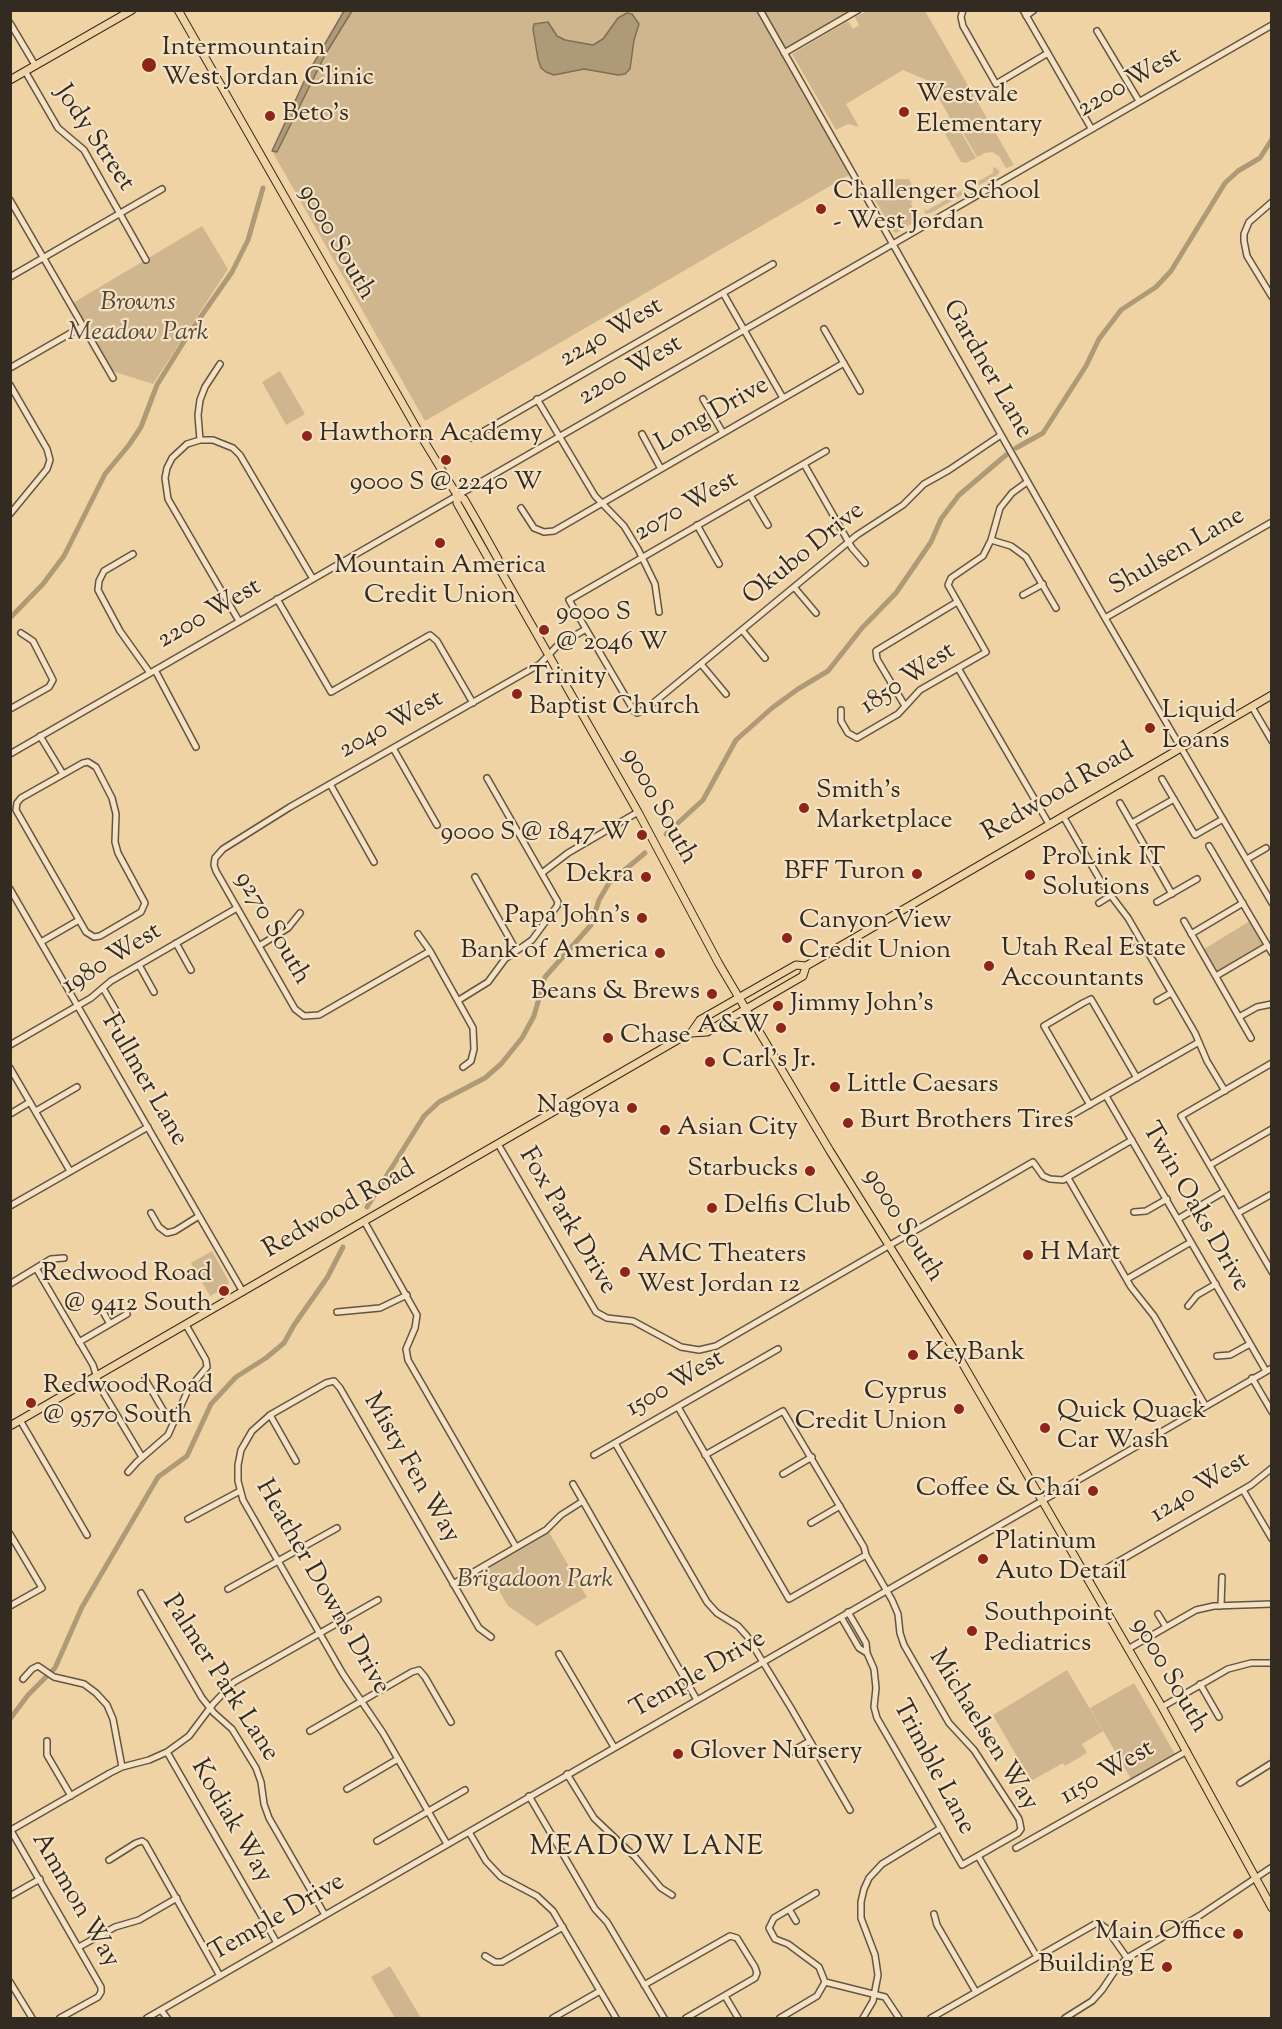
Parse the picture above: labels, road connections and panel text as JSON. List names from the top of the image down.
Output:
{
  "streets": {
    "main road": ["9000 South", "Redwood Road"],
    "street": [
      "2200 West",
      "Jody Street",
      "2240 West",
      "Gardner Lane",
      "Long Drive",
      "2070 West",
      "Shulsen Lane",
      "Okubo Drive",
      "1850 West",
      "2040 West",
      "9270 South",
      "1980 West",
      "Fullmer Lane",
      "Twin Oaks Drive",
      "Fox Park Drive",
      "1500 West",
      "Misty Fen Way",
      "1240 West",
      "Heather Downs Drive",
      "Temple Drive",
      "Palmer Park Lane",
      "Michaelsen Way",
      "Trimble Lane",
      "1150 West",
      "Kodiak Way",
      "Ammon Way"
    ]
  },
  "crossings": [
    ["2200 West", "9000 South"],
    ["2200 West", "Gardner Lane"],
    ["9000 South", "2040 West"],
    ["9000 South", "Redwood Road"],
    ["9000 South", "Fox Park Drive"],
    ["9000 South", "1240 West"],
    ["9000 South", "Temple Drive"],
    ["9000 South", "1150 West"],
    ["Gardner Lane", "Shulsen Lane"],
    ["Gardner Lane", "Okubo Drive"],
    ["Gardner Lane", "Redwood Road"],
    ["2070 West", "Okubo Drive"],
    ["2070 West", "2040 West"],
    ["Okubo Drive", "2040 West"],
    ["2040 West", "9270 South"],
    ["Redwood Road", "Fullmer Lane"],
    ["Redwood Road", "Fox Park Drive"],
    ["9270 South", "1980 West"],
    ["1980 West", "Fullmer Lane"],
    ["Twin Oaks Drive", "Temple Drive"],
    ["Misty Fen Way", "Heather Downs Drive"],
    ["Heather Downs Drive", "Temple Drive"],
    ["Temple Drive", "Palmer Park Lane"],
    ["Temple Drive", "Michaelsen Way"],
    ["Temple Drive", "Trimble Lane"],
    ["Temple Drive", "Kodiak Way"],
    ["Michaelsen Way", "Trimble Lane"]
  ],
  "districts": ["MEADOW LANE"],
  "parks": ["Browns Meadow Park", "Brigadoon Park"],
  "places": [
    "Intermountain West Jordan Clinic",
    "Westvale Elementary",
    "Beto's",
    "Challenger School - West Jordan",
    "Hawthorn Academy",
    "9000 S @ 2240 W",
    "Mountain America Credit Union",
    "9000 S @ 2046 W",
    "Trinity Baptist Church",
    "Liquid Loans",
    "Smith's Marketplace",
    "9000 S @ 1847 W",
    "BFF Turon",
    "ProLink IT Solutions",
    "Dekra",
    "Papa John's",
    "Canyon View Credit Union",
    "Bank of America",
    "Utah Real Estate Accountants",
    "Beans & Brews",
    "Jimmy John's",
    "A&W",
    "Chase",
    "Carl's Jr.",
    "Little Caesars",
    "Nagoya",
    "Burt Brothers Tires",
    "Asian City",
    "Starbucks",
    "Delfis Club",
    "H Mart",
    "AMC Theaters West Jordan 12",
    "Redwood Road @ 9412 South",
    "KeyBank",
    "Redwood Road @ 9570 South",
    "Cyprus Credit Union",
    "Quick Quack Car Wash",
    "Coffee & Chai",
    "Platinum Auto Detail",
    "Southpoint Pediatrics",
    "Glover Nursery",
    "Main Office",
    "Building E"
  ]
}
